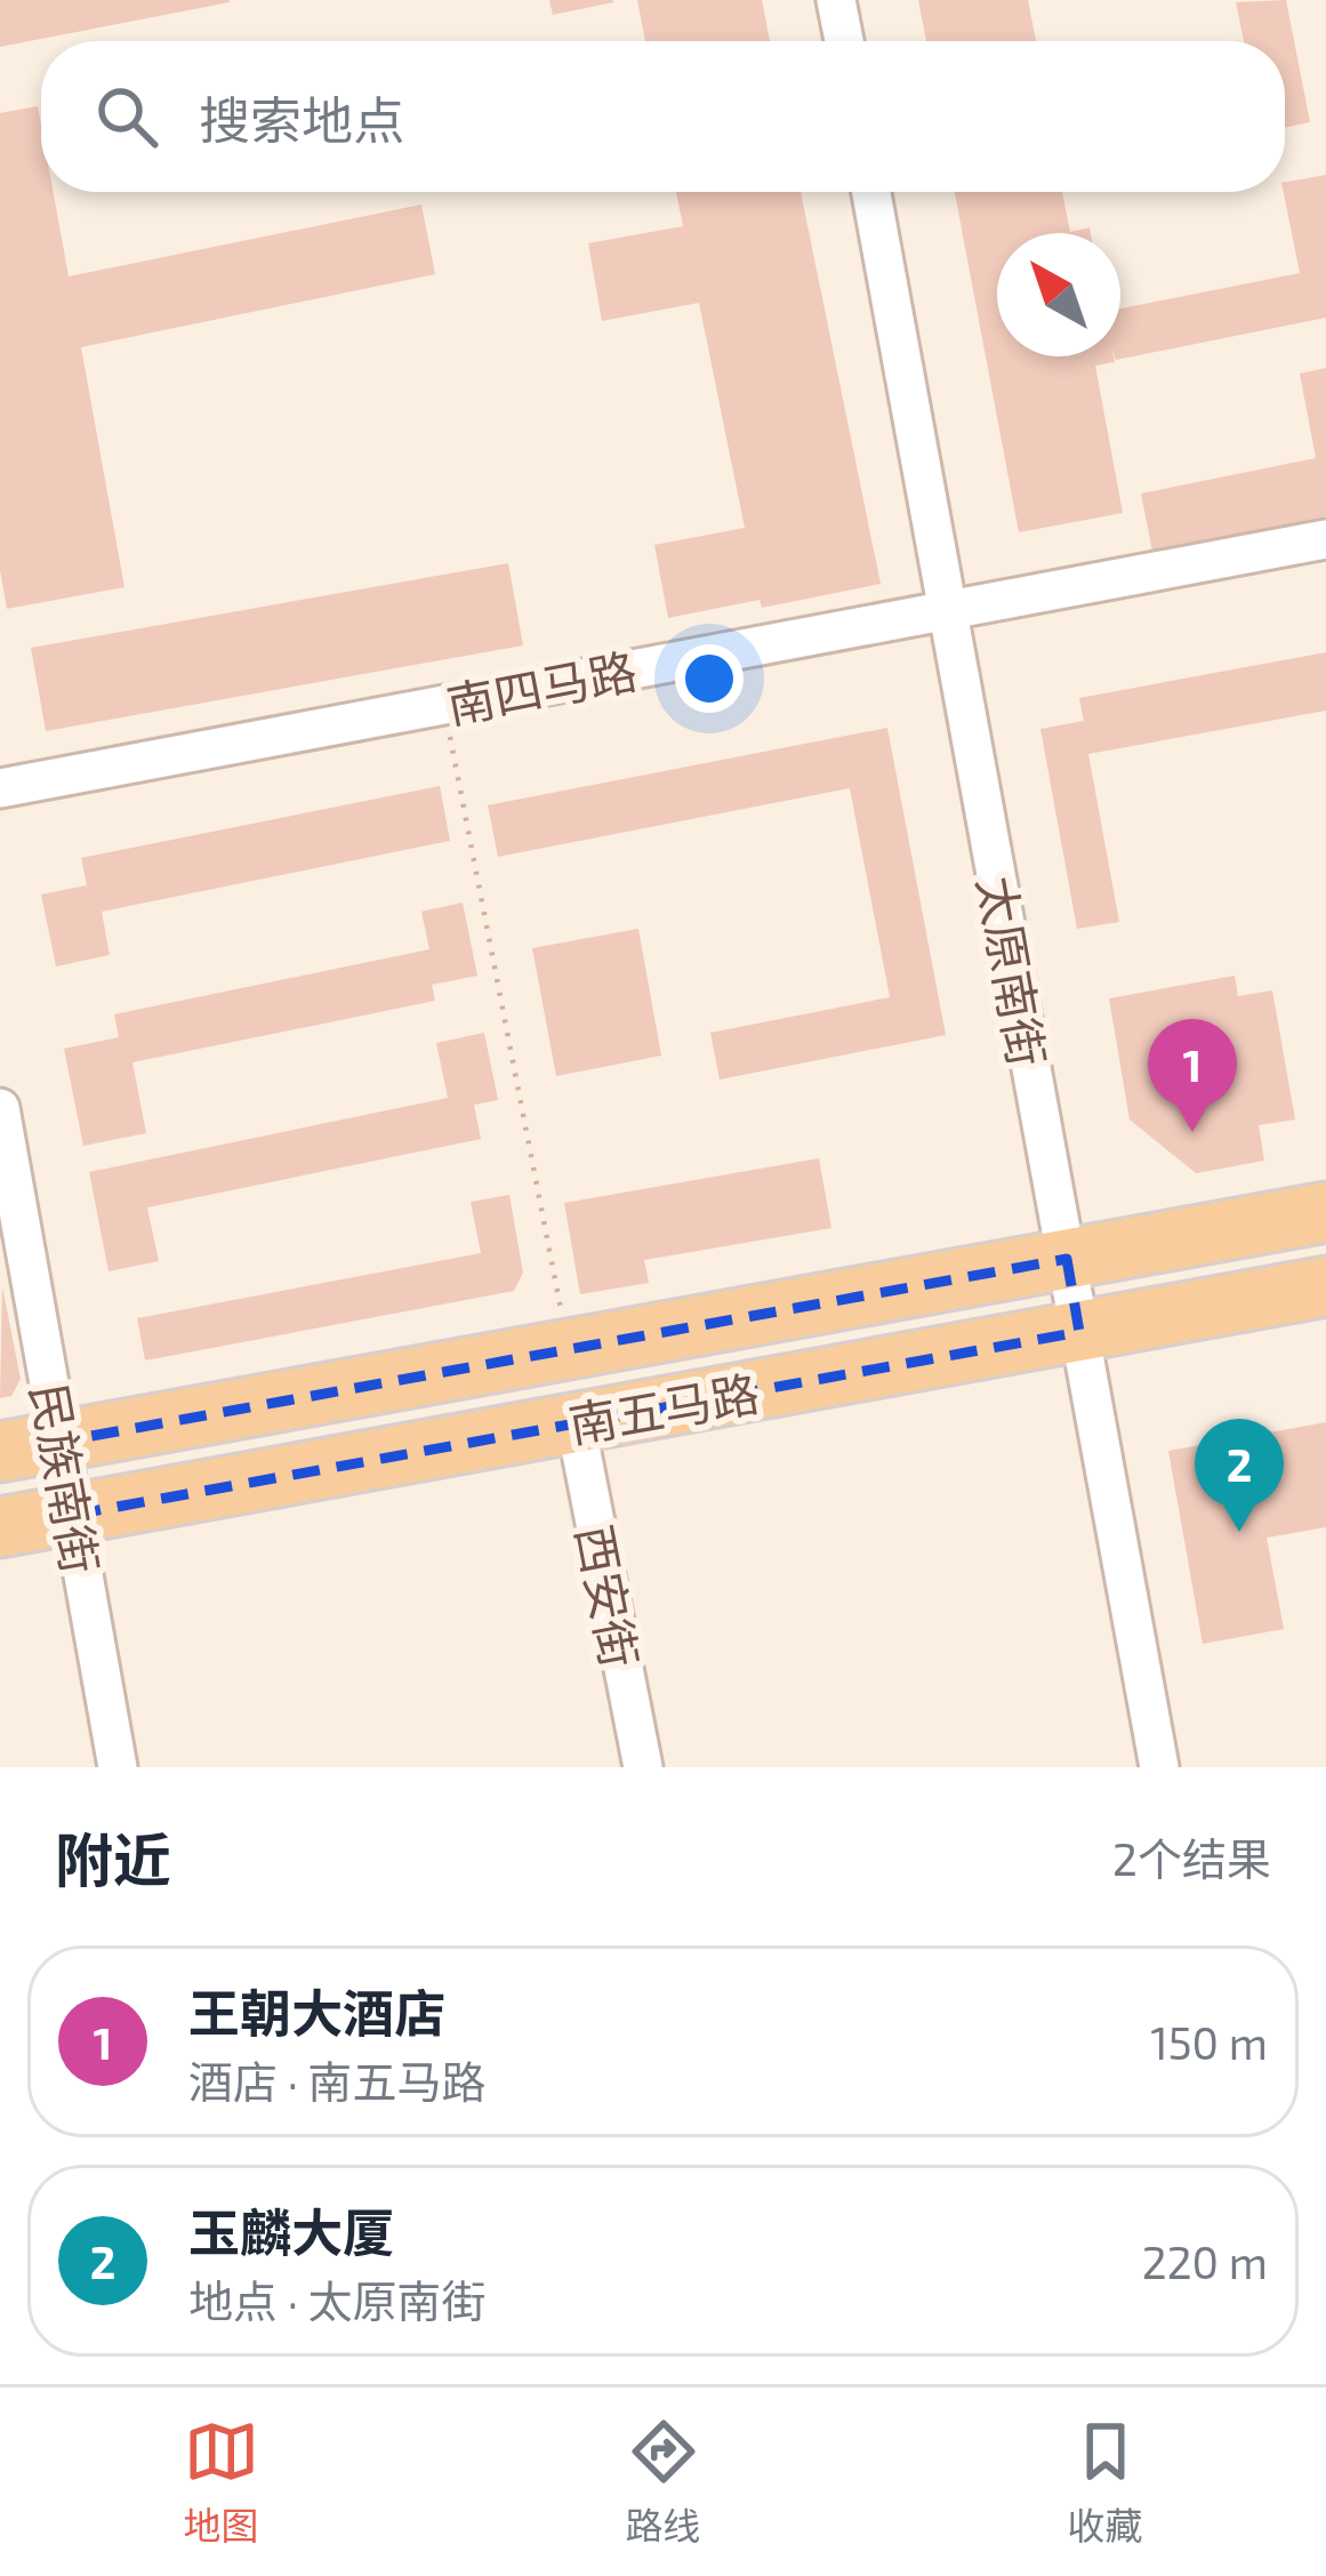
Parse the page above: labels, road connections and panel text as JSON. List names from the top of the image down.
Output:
{
  "streets": {
    "main road": ["南五马路"],
    "street": [
      "南四马路",
      "太原南街",
      "民族南街",
      "西安街"
    ]
  },
  "crossings": [
    ["南四马路", "太原南街"],
    ["太原南街", "南五马路"],
    ["南五马路", "民族南街"],
    ["南五马路", "西安街"]
  ],
  "north": "top left",
  "page": {
    "search": "搜索地点",
    "pins": ["1", "2"],
    "heading": ["附近", "2个结果"],
    "list": [
      {
        "mark": "1",
        "name": "王朝大酒店",
        "note": "酒店 · 南五马路",
        "value": "150 m"
      },
      {
        "mark": "2",
        "name": "玉麟大厦",
        "note": "地点 · 太原南街",
        "value": "220 m"
      }
    ],
    "nav": ["地图", "路线", "收藏"]
  }
}
